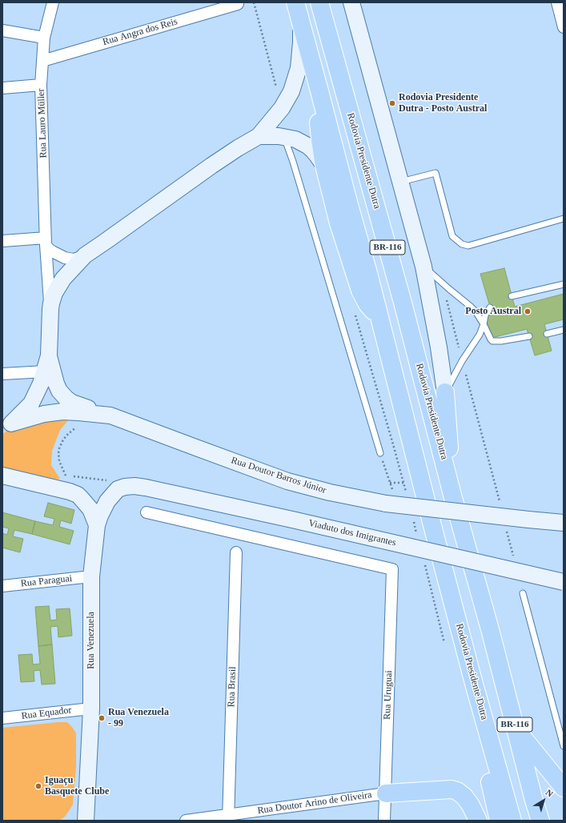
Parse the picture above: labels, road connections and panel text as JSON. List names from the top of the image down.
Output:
{
  "streets": {
    "highway": ["Rodovia Presidente Dutra", "BR-116"],
    "main road": [
      "Rua Lauro Müller",
      "Rua Doutor Barros Júnior",
      "Viaduto dos Imigrantes",
      "Rua Venezuela"
    ],
    "street": [
      "Rua Angra dos Reis",
      "Rua Paraguai",
      "Rua Brasil",
      "Rua Uruguai",
      "Rua Equador",
      "Rua Doutor Arino de Oliveira"
    ]
  },
  "crossings": [
    ["Rua Angra dos Reis", "Rua Lauro Müller"],
    ["Rua Lauro Müller", "Rodovia Presidente Dutra"],
    ["Rua Lauro Müller", "Rua Doutor Barros Júnior"],
    ["Rodovia Presidente Dutra", "BR-116"],
    ["Viaduto dos Imigrantes", "Rua Venezuela"],
    ["Rua Paraguai", "Rua Venezuela"],
    ["Rua Venezuela", "Rua Equador"],
    ["Rua Brasil", "Rua Doutor Arino de Oliveira"],
    ["Rua Uruguai", "Rua Doutor Arino de Oliveira"]
  ],
  "places": [
    "Rodovia Presidente Dutra - Posto Austral",
    "Posto Austral",
    "Rua Venezuela - 99",
    "Iguaçu Basquete Clube"
  ],
  "north": "top right"
}
